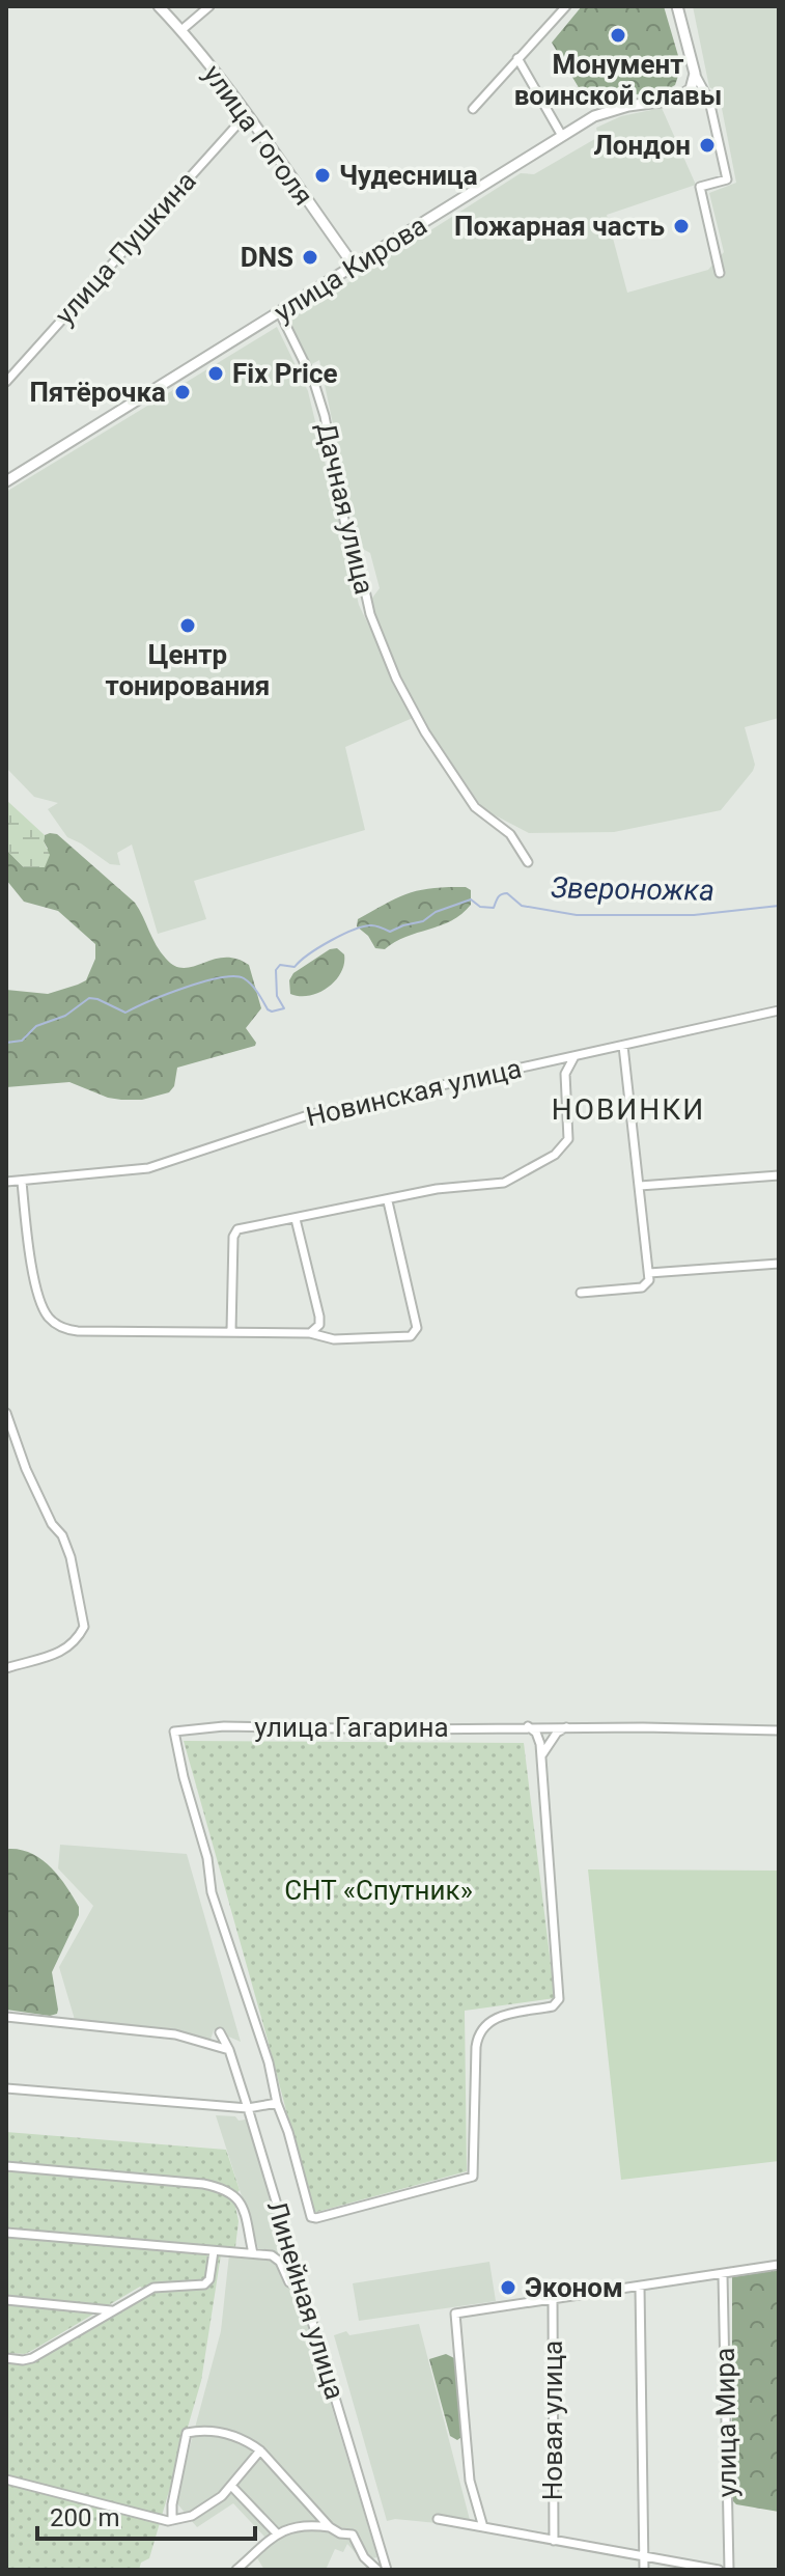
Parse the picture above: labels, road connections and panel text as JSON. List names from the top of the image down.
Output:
{
  "streets": {
    "street": [
      "улица Гоголя",
      "улица Пушкина",
      "улица Кирова",
      "Дачная улица",
      "Новинская улица",
      "улица Гагарина",
      "Линейная улица",
      "Новая улица",
      "улица Мира"
    ]
  },
  "crossings": [
    ["улица Гоголя", "улица Пушкина"],
    ["улица Гоголя", "улица Кирова"],
    ["улица Кирова", "Дачная улица"]
  ],
  "districts": ["НОВИНКИ"],
  "water": ["Звероножка"],
  "parks": ["СНТ «Спутник»"],
  "places": [
    "Монумент воинской славы",
    "Лондон",
    "Чудесница",
    "Пожарная часть",
    "DNS",
    "Fix Price",
    "Пятёрочка",
    "Центр тонирования",
    "Эконом"
  ],
  "scale_bar": "200 m"
}
